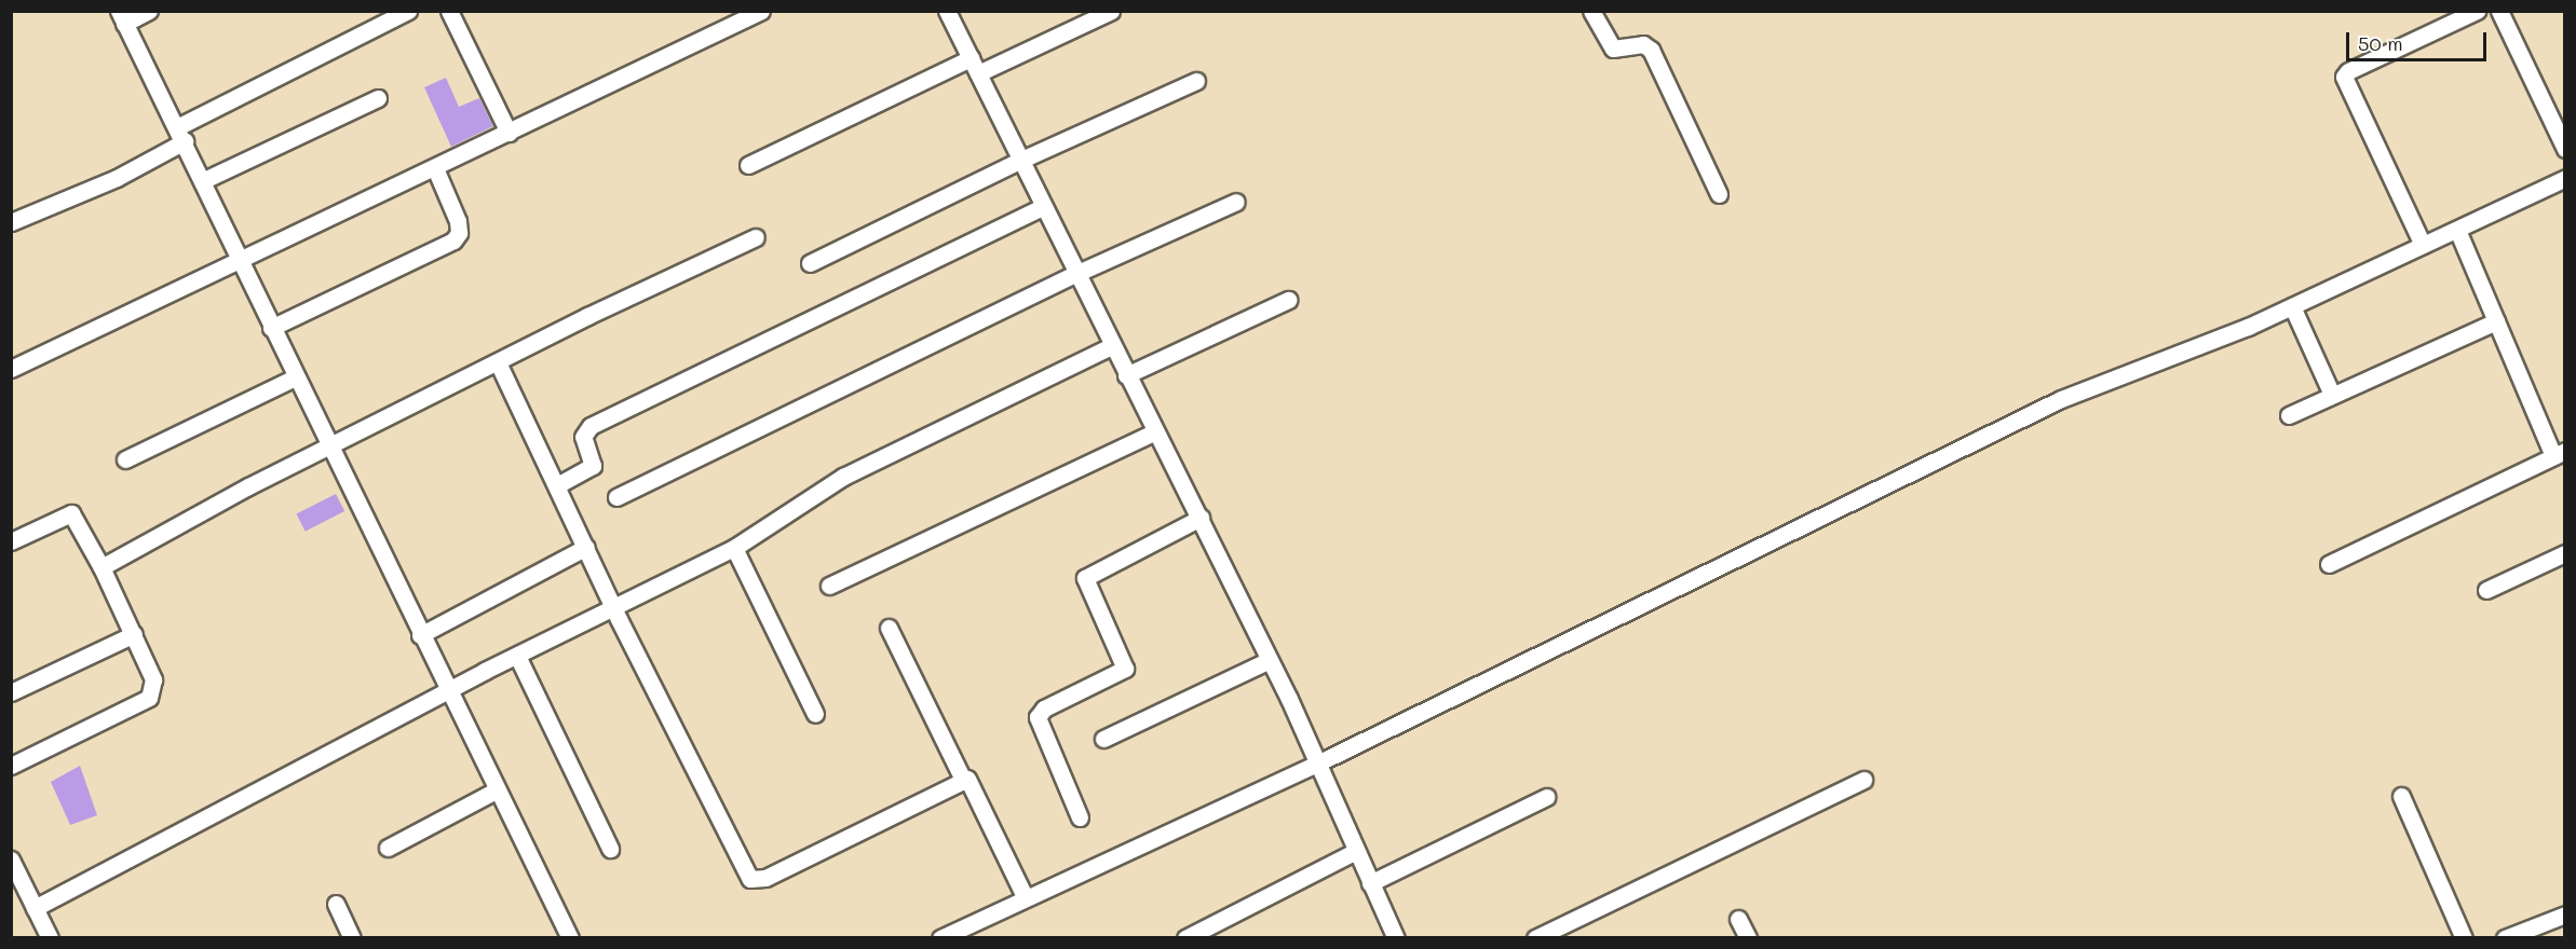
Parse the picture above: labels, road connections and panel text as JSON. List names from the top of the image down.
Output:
{
  "scale_bar": "50 m"
}
